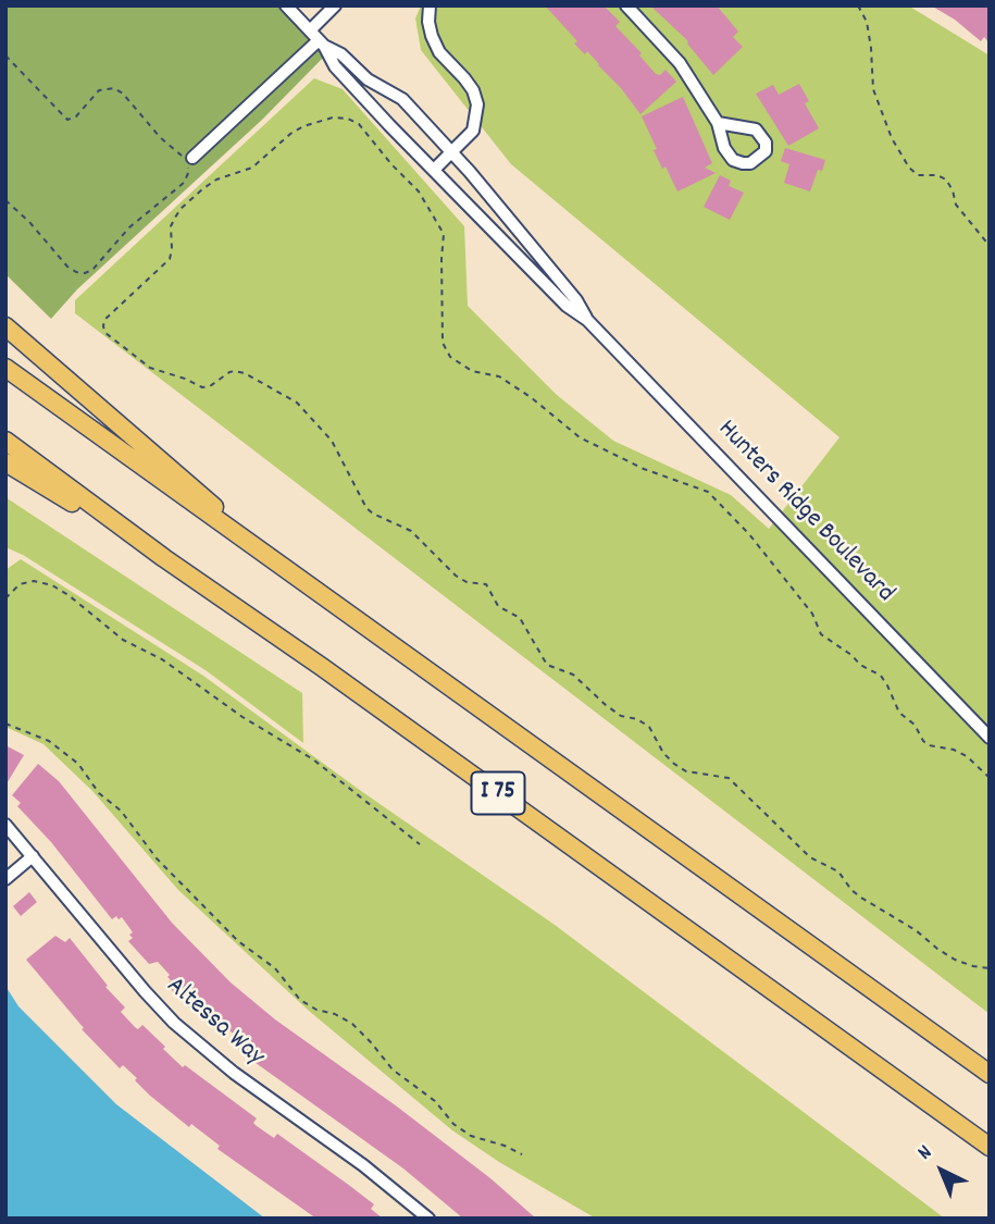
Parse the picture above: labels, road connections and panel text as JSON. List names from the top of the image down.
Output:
{
  "streets": {
    "highway": ["I 75"],
    "street": ["Hunters Ridge Boulevard", "Altessa Way"]
  },
  "north": "top left"
}
